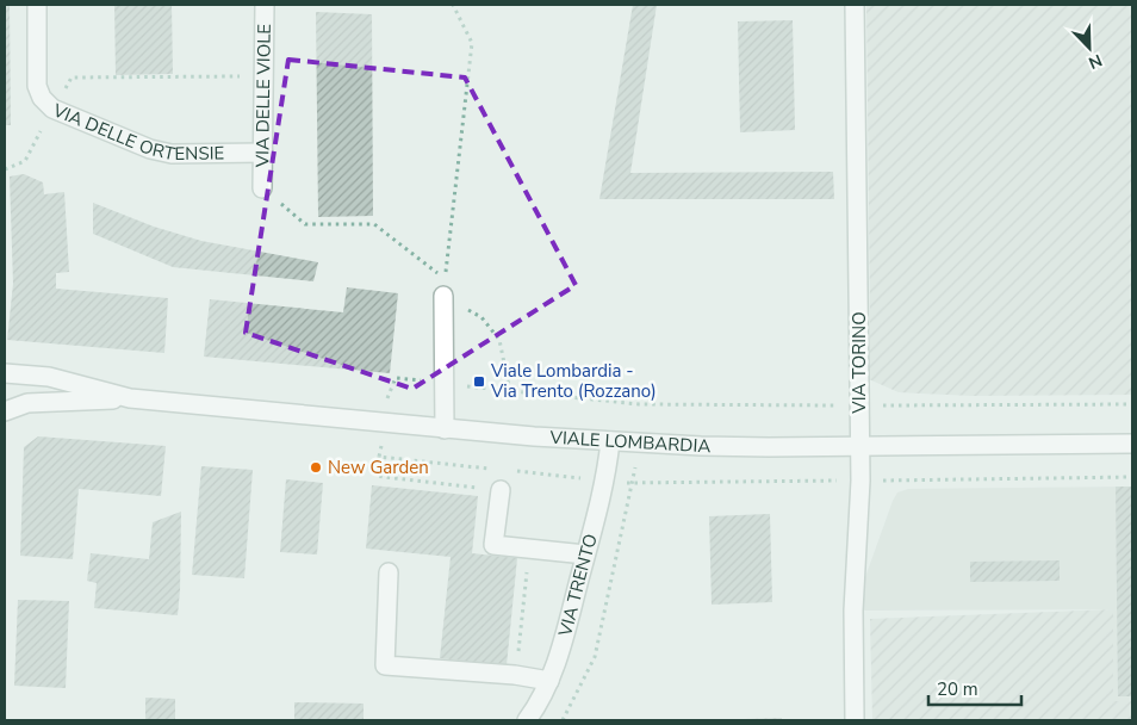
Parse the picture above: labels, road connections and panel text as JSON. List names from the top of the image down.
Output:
{
  "streets": {
    "street": [
      "VIA DELLE VIOLE",
      "VIA DELLE ORTENSIE",
      "VIA TORINO",
      "VIALE LOMBARDIA",
      "VIA TRENTO"
    ]
  },
  "crossings": [
    ["VIA DELLE VIOLE", "VIA DELLE ORTENSIE"],
    ["VIA TORINO", "VIALE LOMBARDIA"],
    ["VIALE LOMBARDIA", "VIA TRENTO"]
  ],
  "places": {
    "transit": ["Viale Lombardia - Via Trento (Rozzano)"],
    "other": ["New Garden"]
  },
  "scale_bar": "20 m",
  "north": "bottom right"
}
